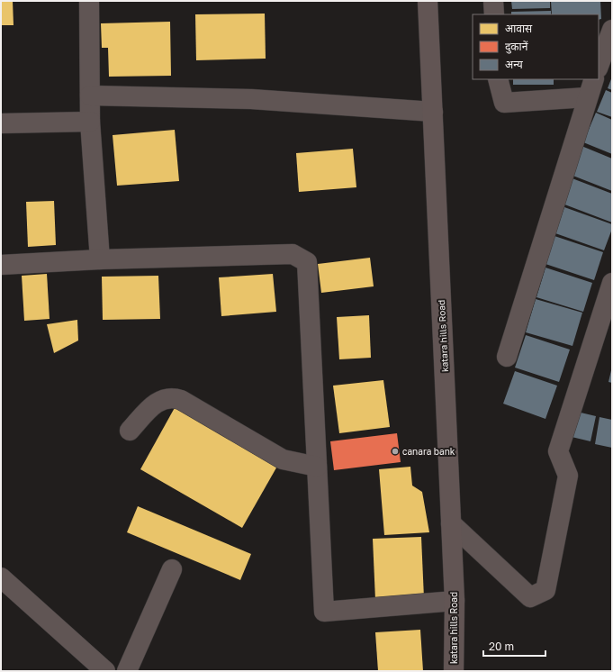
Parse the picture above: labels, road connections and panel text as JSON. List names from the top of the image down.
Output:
{
  "streets": {
    "main road": ["katara hills Road"]
  },
  "places": ["canara bank"],
  "legend": ["आवास", "दुकानें", "अन्य"],
  "scale_bar": "20 m"
}
